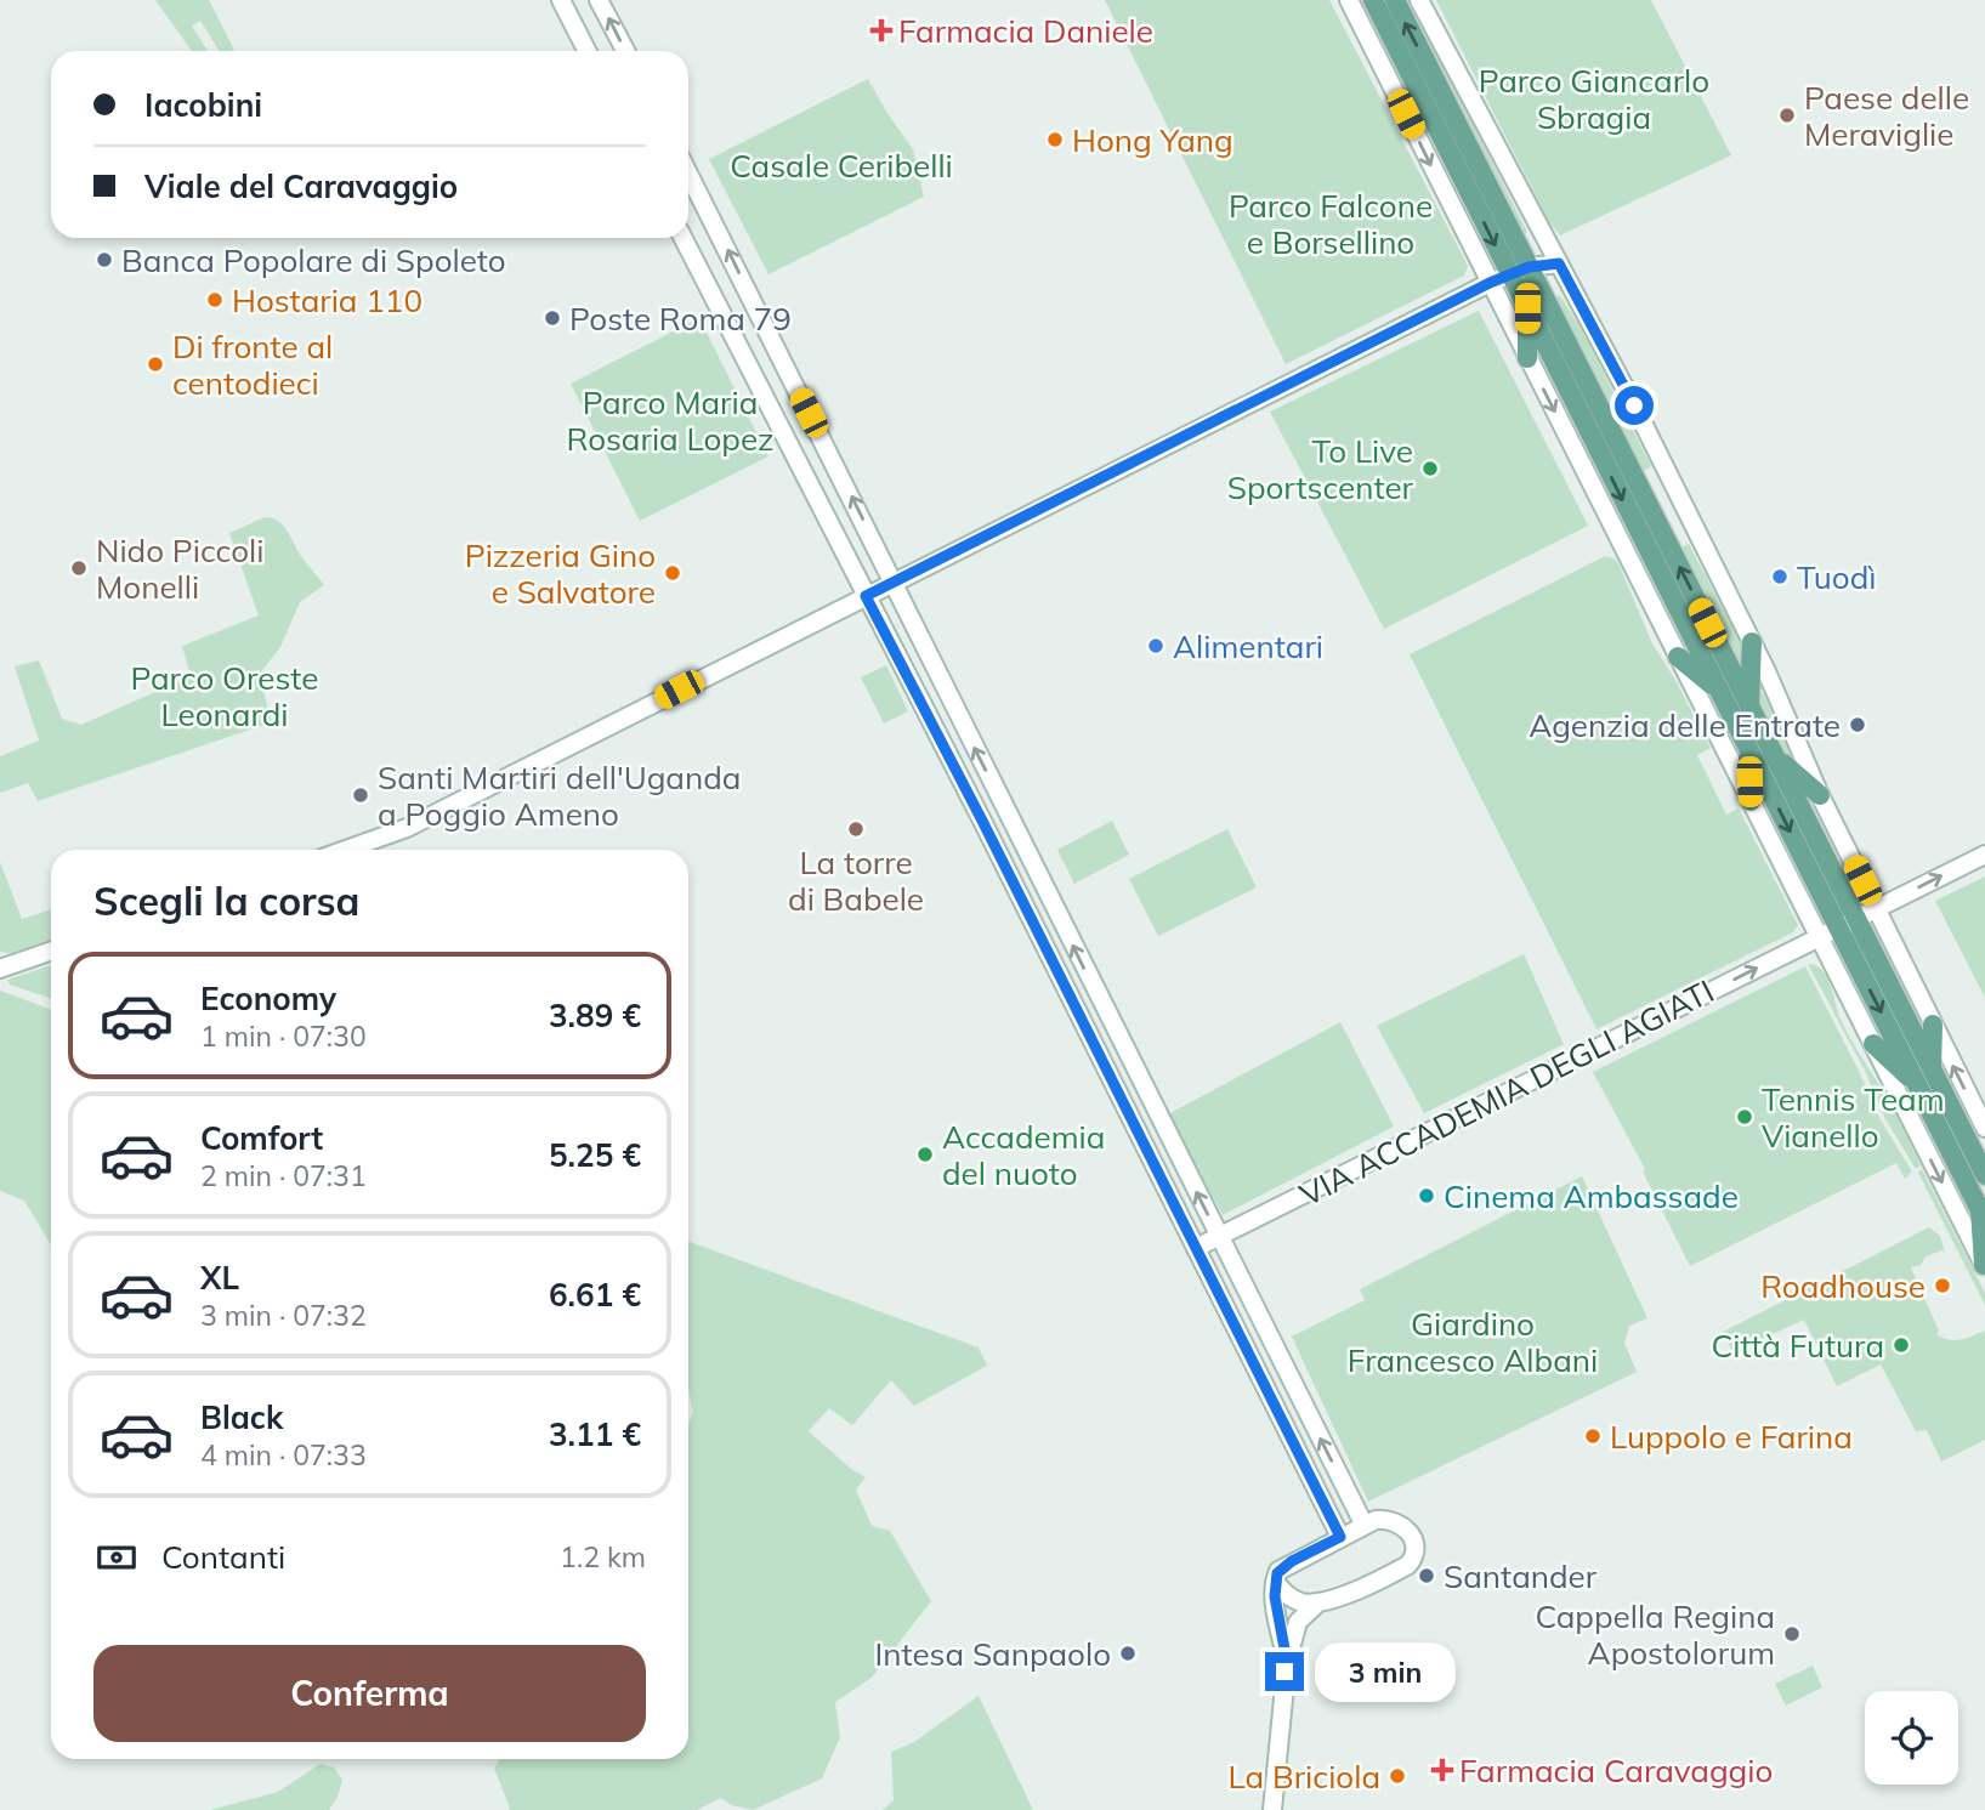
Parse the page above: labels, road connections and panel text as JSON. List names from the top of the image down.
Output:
{
  "streets": {
    "street": ["VIA ACCADEMIA DEGLI AGIATI"]
  },
  "one_way": ["VIA ACCADEMIA DEGLI AGIATI"],
  "parks": [
    "Parco Giancarlo Sbragia",
    "Casale Ceribelli",
    "Parco Falcone e Borsellino",
    "Parco Maria Rosaria Lopez",
    "Parco Oreste Leonardi",
    "Giardino Francesco Albani"
  ],
  "places": {
    "health": ["Farmacia Daniele", "Farmacia Caravaggio"],
    "other": [
      "Paese delle Meraviglie",
      "Hong Yang",
      "Banca Popolare di Spoleto",
      "Hostaria 110",
      "Poste Roma 79",
      "Di fronte al centodieci",
      "To Live Sportscenter",
      "Nido Piccoli Monelli",
      "Pizzeria Gino e Salvatore",
      "Tuodì",
      "Alimentari",
      "Agenzia delle Entrate",
      "Santi Martiri dell'Uganda a Poggio Ameno",
      "La torre di Babele",
      "Tennis Team Vianello",
      "Accademia del nuoto",
      "Cinema Ambassade",
      "Roadhouse",
      "Città Futura",
      "Luppolo e Farina",
      "Santander",
      "Cappella Regina Apostolorum",
      "Intesa Sanpaolo",
      "La Briciola"
    ]
  },
  "page": {
    "banner": ["Iacobini", "Viale del Caravaggio"],
    "heading": "Scegli la corsa",
    "list": [
      {
        "name": "Economy",
        "note": "1 min · 07:30",
        "value": "3.89 €"
      },
      {
        "name": "Comfort",
        "note": "2 min · 07:31",
        "value": "5.25 €"
      },
      {
        "name": "XL",
        "note": "3 min · 07:32",
        "value": "6.61 €"
      },
      {
        "name": "Black",
        "note": "4 min · 07:33",
        "value": "3.11 €"
      }
    ],
    "pay": ["Contanti", "1.2 km"],
    "buttons": "Conferma",
    "bubble": "3 min"
  }
}
